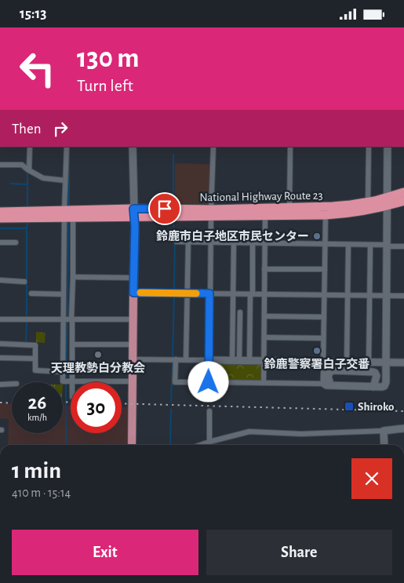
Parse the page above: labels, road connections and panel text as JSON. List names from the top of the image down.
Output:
{
  "streets": {
    "highway": ["National Highway Route 23"]
  },
  "places": {
    "other": ["鈴鹿市白子地区市民センター", "鈴鹿警察署白子交番", "天理教勢白分教会"],
    "transit": ["Shiroko"]
  },
  "page": {
    "status": "15:13",
    "turn": ["130 m", "Turn left"],
    "then": "Then",
    "speed": "26 km/h",
    "limit": "30",
    "heading": ["1 min", "410 m · 15:14"],
    "buttons": ["Exit", "Share"]
  }
}
